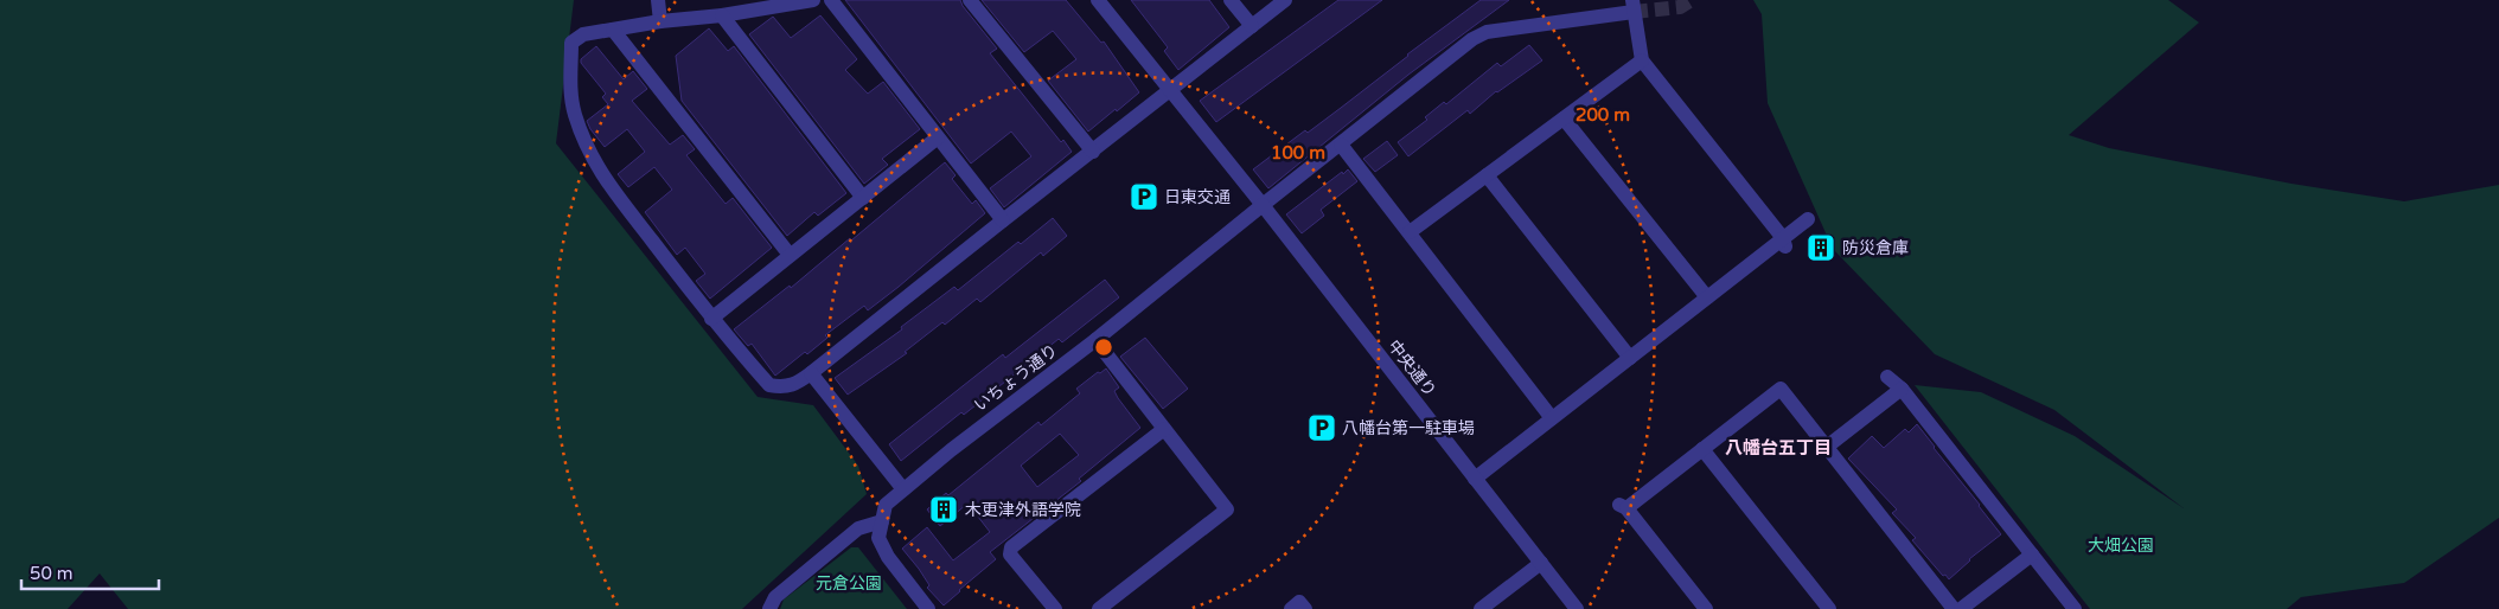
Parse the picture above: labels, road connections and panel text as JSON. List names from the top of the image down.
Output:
{
  "streets": {
    "street": ["中央通り", "いちょう通り"]
  },
  "crossings": [
    ["中央通り", "いちょう通り"]
  ],
  "districts": ["八幡台五丁目"],
  "parks": ["大畑公園", "元倉公園"],
  "places": {
    "parking": ["日東交通", "八幡台第一駐車場"],
    "building": ["防災倉庫", "木更津外語学院"]
  },
  "scale_bar": "50 m",
  "rings": ["200 m", "100 m"]
}
